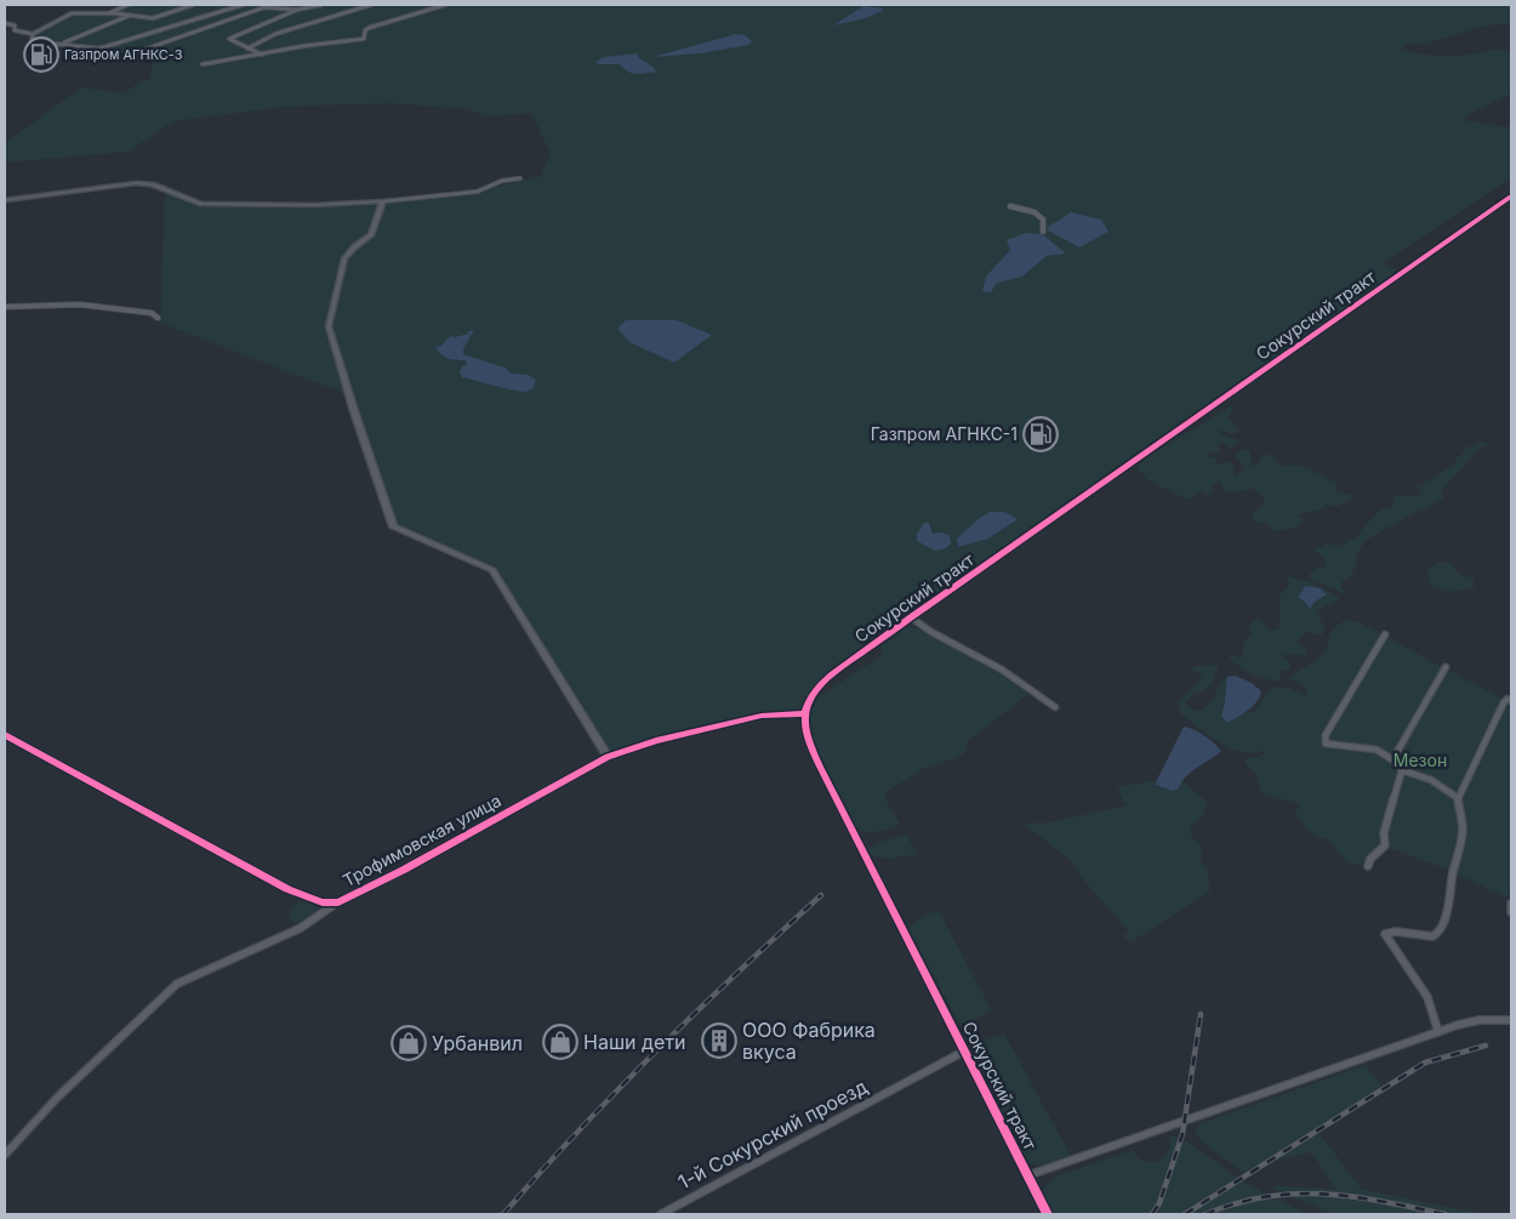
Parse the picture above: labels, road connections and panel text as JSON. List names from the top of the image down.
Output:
{
  "streets": {
    "street": ["Сокурский тракт", "Трофимовская улица", "1-й Сокурский проезд"]
  },
  "crossings": [
    ["Сокурский тракт", "Трофимовская улица"],
    ["Сокурский тракт", "1-й Сокурский проезд"]
  ],
  "parks": ["Мезон"],
  "places": {
    "fuel station": ["Газпром АГНКС-3", "Газпром АГНКС-1"],
    "building": ["ООО Фабрика вкуса"],
    "shop": ["Наши дети", "Урбанвил"]
  }
}
